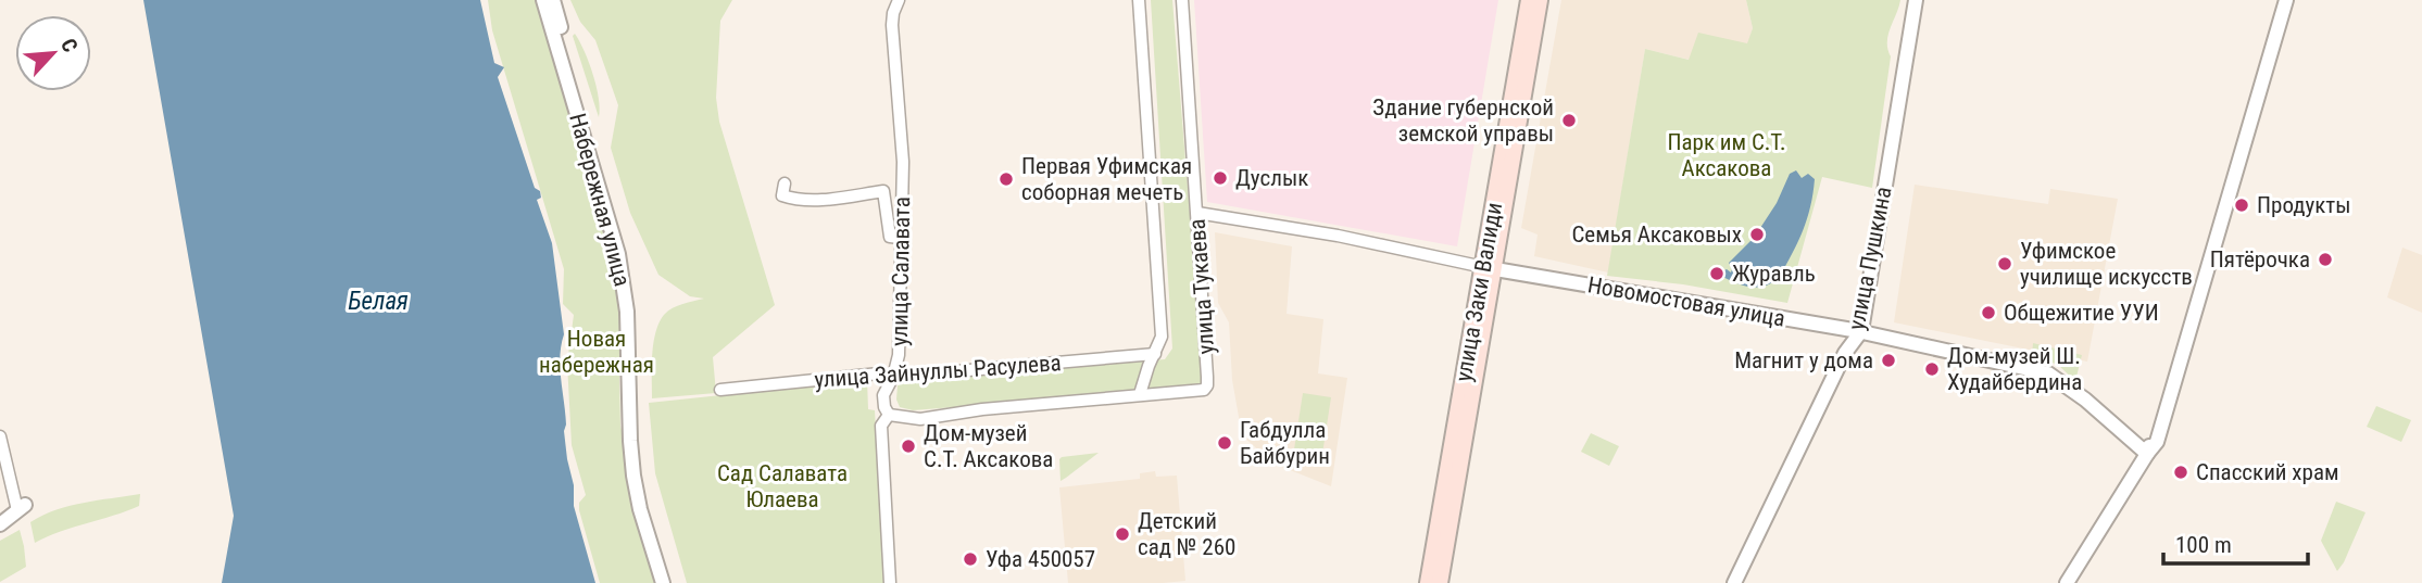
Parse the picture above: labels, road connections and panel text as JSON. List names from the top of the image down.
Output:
{
  "streets": {
    "main road": ["улица Заки Валиди"],
    "street": [
      "Набережная улица",
      "улица Пушкина",
      "улица Салавата",
      "улица Тукаева",
      "Новомостовая улица",
      "улица Зайнуллы Расулева"
    ]
  },
  "crossings": [
    ["улица Пушкина", "Новомостовая улица"],
    ["улица Салавата", "улица Зайнуллы Расулева"],
    ["улица Тукаева", "Новомостовая улица"],
    ["улица Тукаева", "улица Зайнуллы Расулева"],
    ["улица Заки Валиди", "Новомостовая улица"]
  ],
  "water": ["Белая"],
  "parks": ["Парк им С.Т. Аксакова", "Новая набережная", "Сад Салавата Юлаева"],
  "places": [
    "Здание губернской земской управы",
    "Дуслык",
    "Первая Уфимская соборная мечеть",
    "Продукты",
    "Семья Аксаковых",
    "Пятёрочка",
    "Уфимское училище искусств",
    "Журавль",
    "Общежитие УУИ",
    "Магнит у дома",
    "Дом-музей Ш. Худайбердина",
    "Габдулла Байбурин",
    "Дом-музей С.Т. Аксакова",
    "Спасский храм",
    "Детский сад № 260",
    "Уфа 450057"
  ],
  "scale_bar": "100 m",
  "north": "top right"
}
